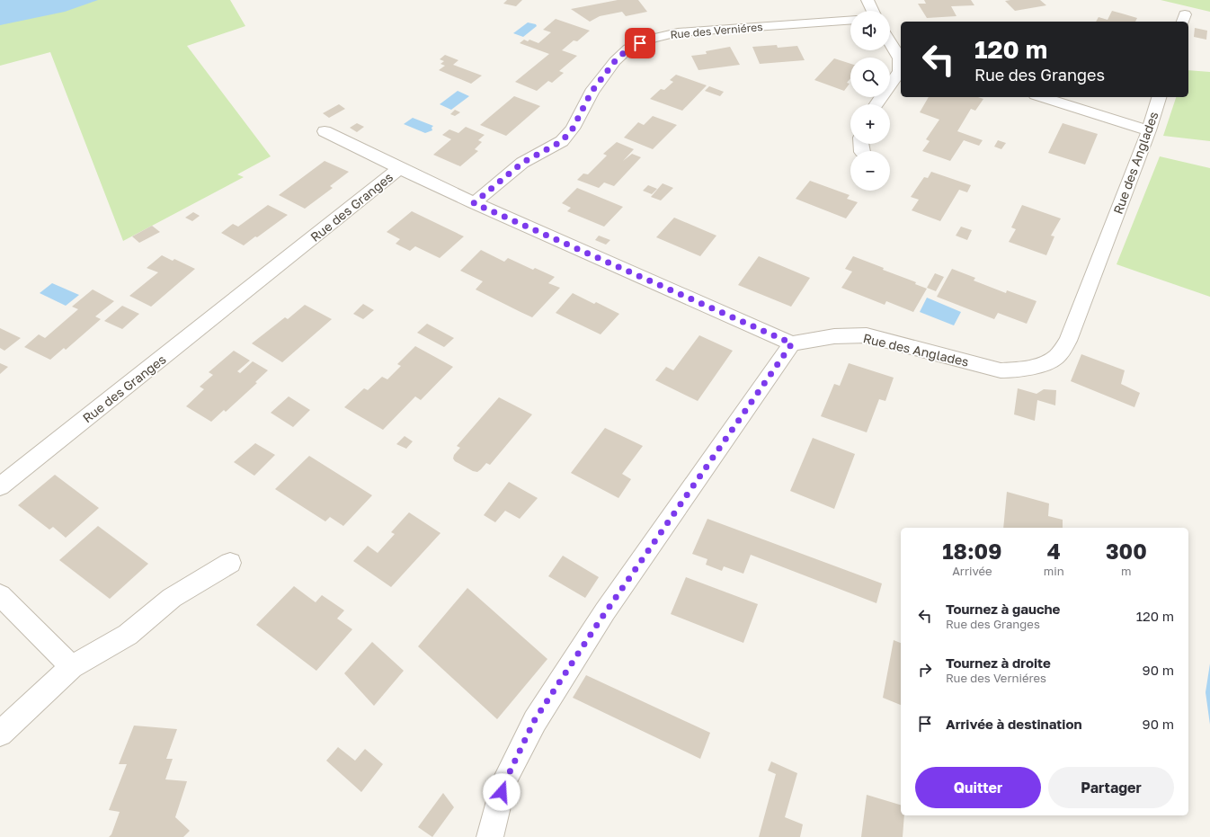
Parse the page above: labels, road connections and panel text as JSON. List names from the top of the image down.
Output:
{
  "streets": {
    "street": ["Rue des Verniéres", "Rue des Anglades", "Rue des Granges"]
  },
  "crossings": [
    ["Rue des Verniéres", "Rue des Granges"],
    ["Rue des Anglades", "Rue des Granges"]
  ],
  "page": {
    "map_buttons": ["+", "−"],
    "turn": ["120 m", "Rue des Granges"],
    "eta": [
      "18:09",
      "Arrivée",
      "4",
      "min",
      "300",
      "m"
    ],
    "list": [
      {
        "name": "Tournez à gauche",
        "note": "Rue des Granges",
        "value": "120 m"
      },
      {
        "name": "Tournez à droite",
        "note": "Rue des Verniéres",
        "value": "90 m"
      },
      {
        "name": "Arrivée à destination",
        "value": "90 m"
      }
    ],
    "buttons": ["Quitter", "Partager"]
  }
}
